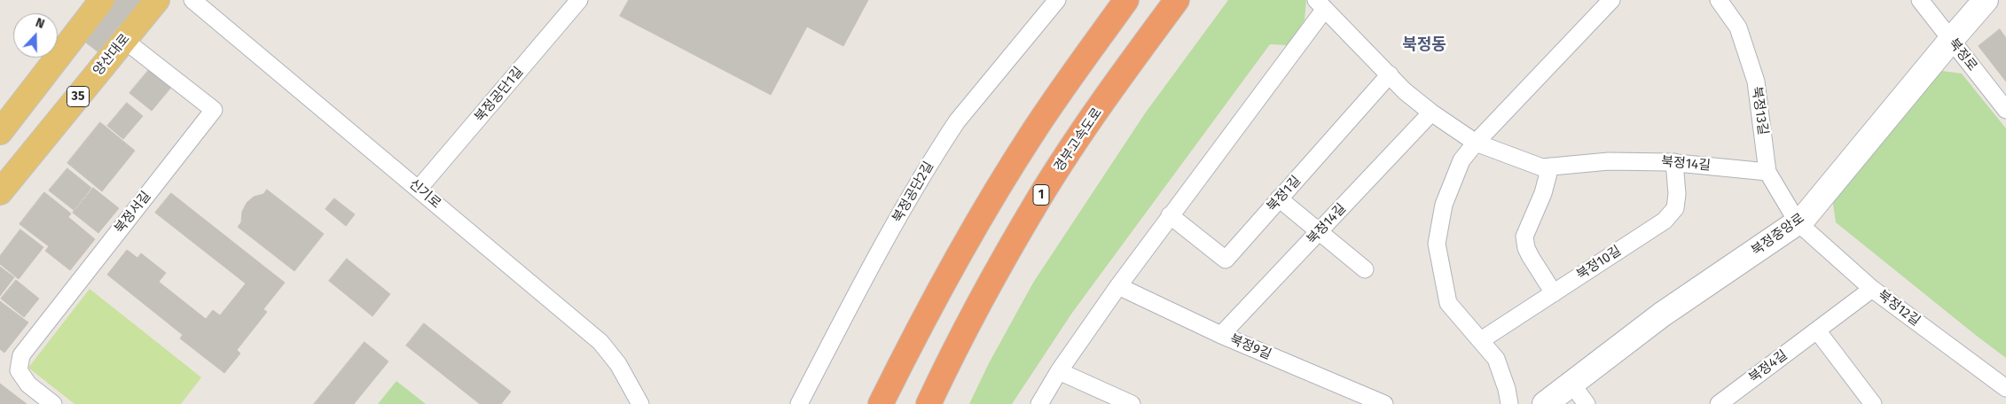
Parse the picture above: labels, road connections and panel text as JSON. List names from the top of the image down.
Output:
{
  "streets": {
    "highway": ["경부고속도로", "1"],
    "main road": ["양산대로", "35"],
    "street": [
      "북정로",
      "북정공단1길",
      "북정13길",
      "북정14길",
      "북정공단2길",
      "신기로",
      "북정1길",
      "북정서길",
      "북정중앙로",
      "북정10길",
      "북정12길",
      "북정9길",
      "북정4길"
    ]
  },
  "crossings": [
    ["양산대로", "북정서길"],
    ["북정로", "북정중앙로"],
    ["북정공단1길", "신기로"],
    ["북정13길", "북정14길"],
    ["북정13길", "북정중앙로"],
    ["북정13길", "북정12길"],
    ["북정14길", "북정1길"],
    ["북정14길", "북정10길"],
    ["북정14길", "북정9길"],
    ["북정중앙로", "북정12길"],
    ["북정12길", "북정4길"]
  ],
  "districts": ["북정동"],
  "north": "top"
}
